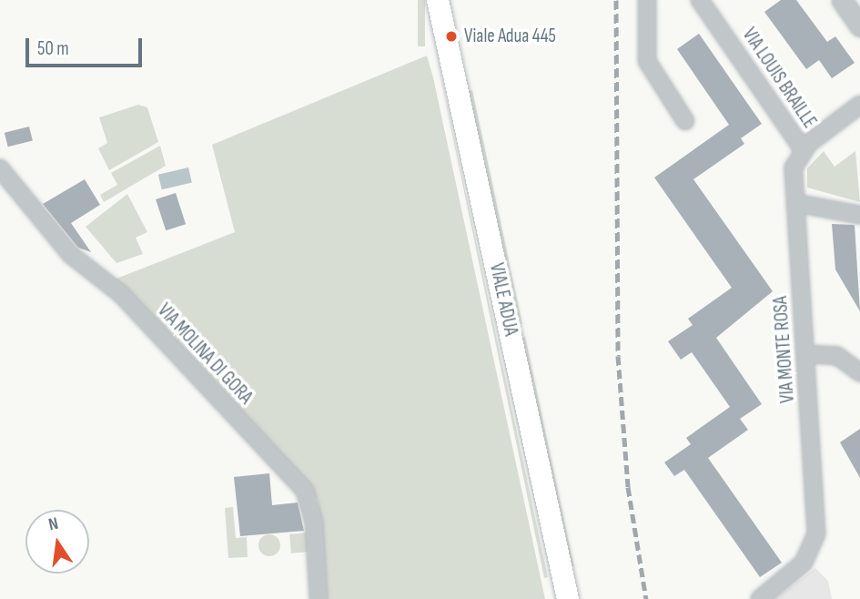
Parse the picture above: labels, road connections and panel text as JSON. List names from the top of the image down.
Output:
{
  "streets": {
    "main road": ["VIALE ADUA"],
    "street": ["VIA LOUIS BRAILLE", "VIA MONTE ROSA", "VIA MOLINA DI GORA"]
  },
  "crossings": [
    ["VIA LOUIS BRAILLE", "VIA MONTE ROSA"]
  ],
  "places": ["Viale Adua 445"],
  "scale_bar": "50 m",
  "north": "top"
}
